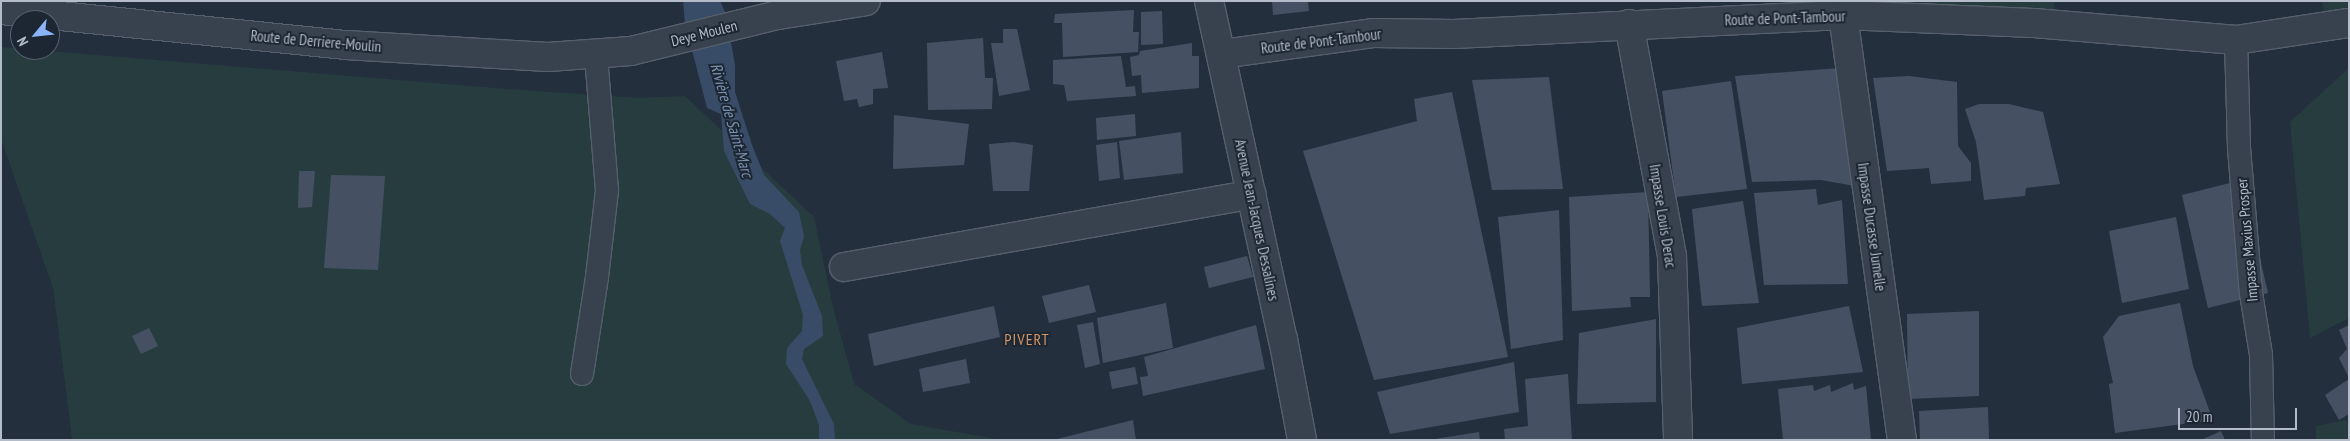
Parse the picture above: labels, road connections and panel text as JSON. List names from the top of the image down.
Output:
{
  "streets": {
    "street": [
      "Route de Pont-Tambour",
      "Deye Moulen",
      "Route de Derriere-Moulin",
      "Impasse Louis Derac",
      "Avenue Jean-Jacques Dessalines",
      "Impasse Ducasse Jumelle"
    ],
    "lane": ["Impasse Maxius Prosper"]
  },
  "crossings": [
    ["Route de Pont-Tambour", "Impasse Louis Derac"],
    ["Route de Pont-Tambour", "Avenue Jean-Jacques Dessalines"],
    ["Route de Pont-Tambour", "Impasse Ducasse Jumelle"],
    ["Route de Pont-Tambour", "Impasse Maxius Prosper"],
    ["Deye Moulen", "Route de Derriere-Moulin"]
  ],
  "districts": ["PIVERT"],
  "water": ["Rivière de Saint-Marc"],
  "scale_bar": "20 m",
  "north": "bottom left"
}
